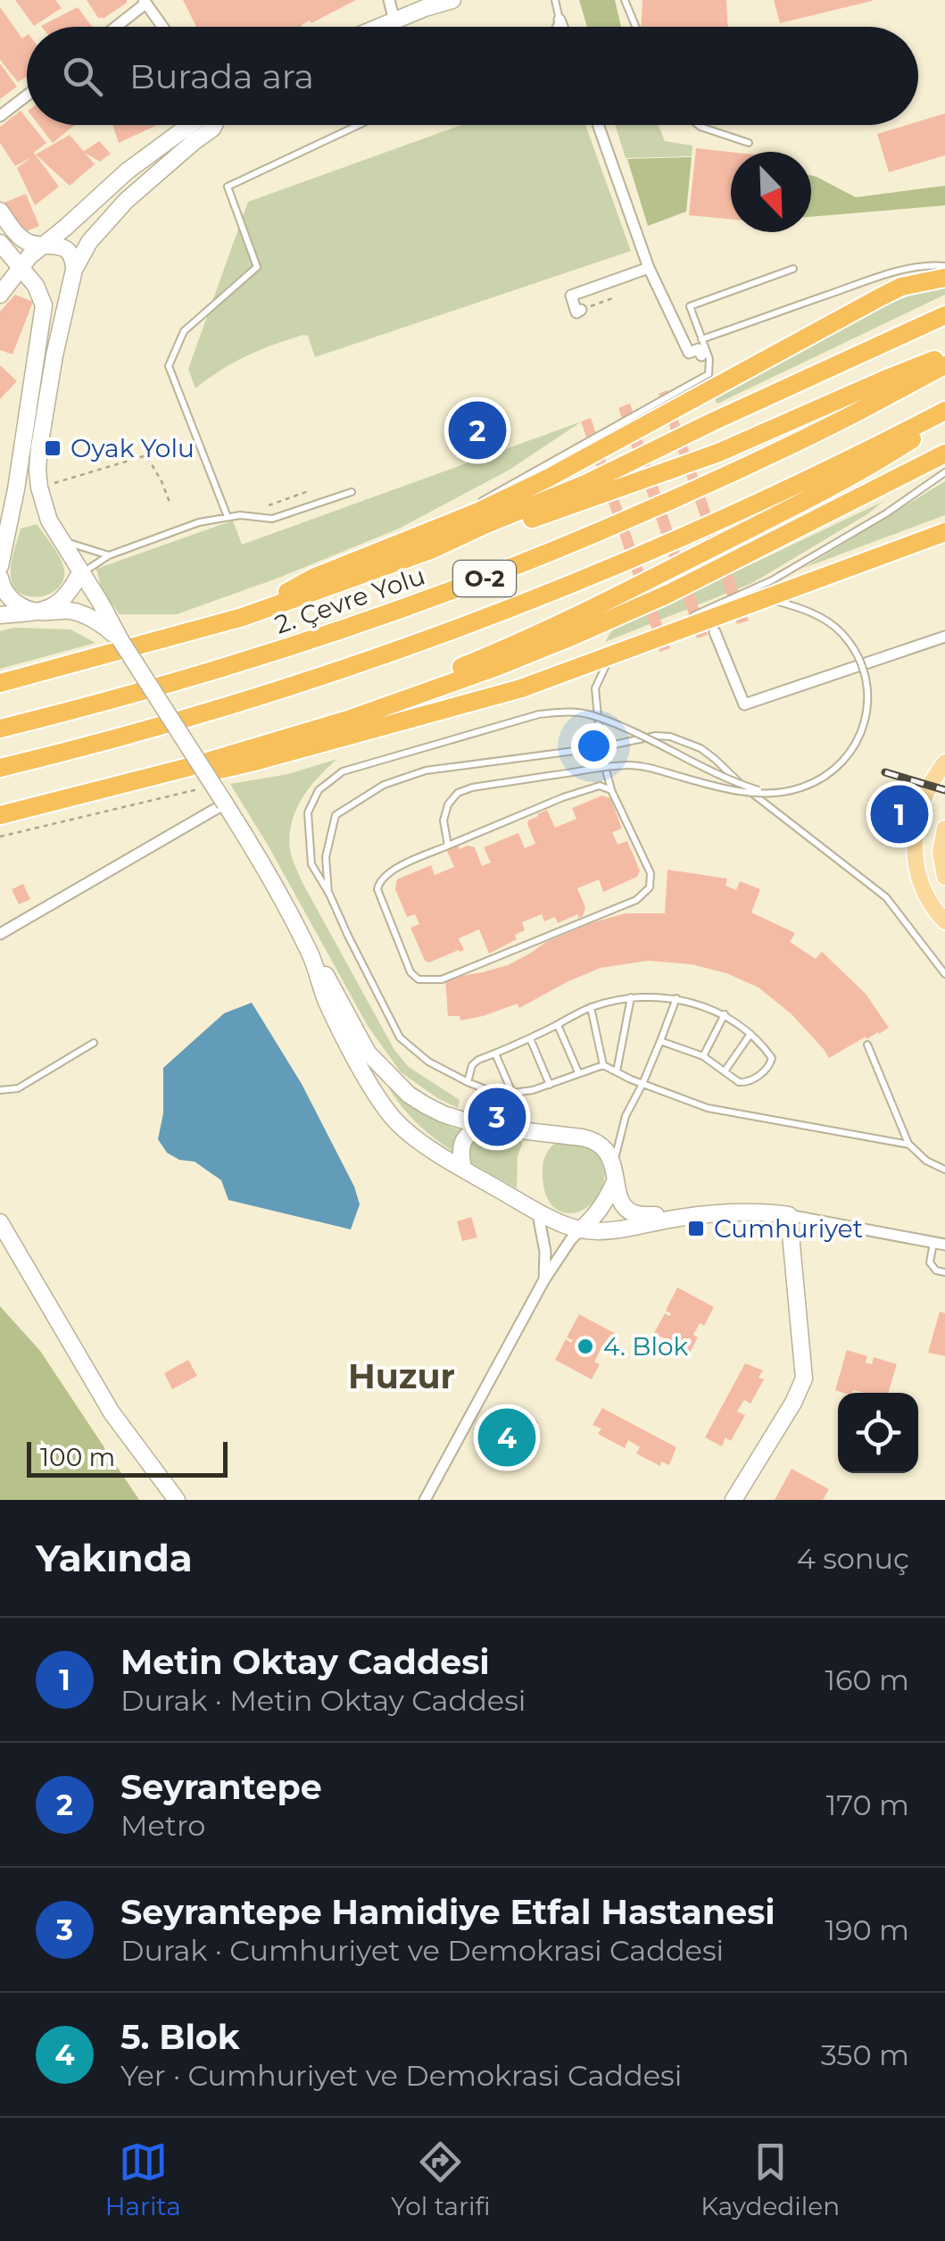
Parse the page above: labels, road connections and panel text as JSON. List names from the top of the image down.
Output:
{
  "streets": {
    "highway": ["O-2", "2. Çevre Yolu"]
  },
  "districts": ["Huzur"],
  "places": {
    "transit": ["Oyak Yolu", "Cumhuriyet"],
    "other": ["4. Blok"]
  },
  "scale_bar": "100 m",
  "north": "bottom right",
  "page": {
    "search": "Burada ara",
    "pins": [
      "2",
      "1",
      "3",
      "4"
    ],
    "scale": "100 m",
    "heading": ["Yakında", "4 sonuç"],
    "list": [
      {
        "mark": "1",
        "name": "Metin Oktay Caddesi",
        "note": "Durak · Metin Oktay Caddesi",
        "value": "160 m"
      },
      {
        "mark": "2",
        "name": "Seyrantepe",
        "note": "Metro",
        "value": "170 m"
      },
      {
        "mark": "3",
        "name": "Seyrantepe Hamidiye Etfal Hastanesi",
        "note": "Durak · Cumhuriyet ve Demokrasi Caddesi",
        "value": "190 m"
      },
      {
        "mark": "4",
        "name": "5. Blok",
        "note": "Yer · Cumhuriyet ve Demokrasi Caddesi",
        "value": "350 m"
      }
    ],
    "nav": ["Harita", "Yol tarifi", "Kaydedilen"]
  }
}
